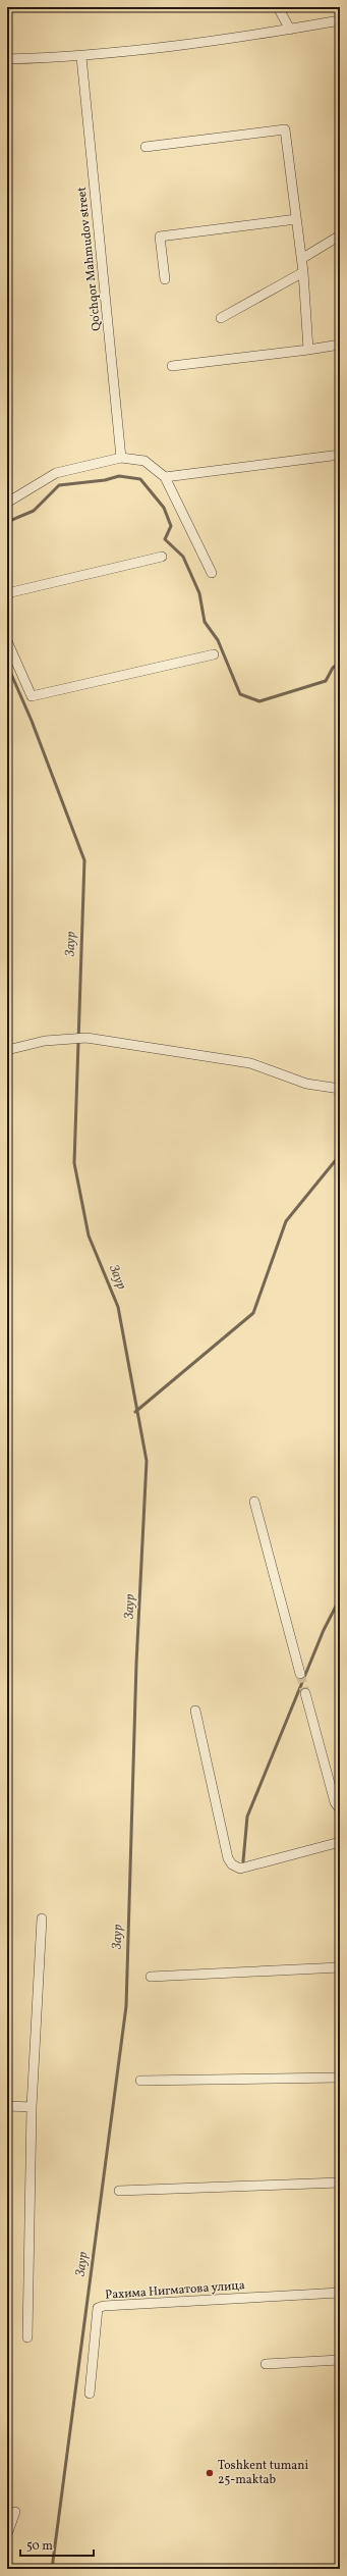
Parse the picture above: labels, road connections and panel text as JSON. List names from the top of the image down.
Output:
{
  "streets": {
    "street": ["Qo'chqor Mahmudov street", "Рахима Нигматова улица"]
  },
  "water": ["Заур"],
  "places": ["Toshkent tumani 25-maktab"],
  "scale_bar": "50 m"
}
